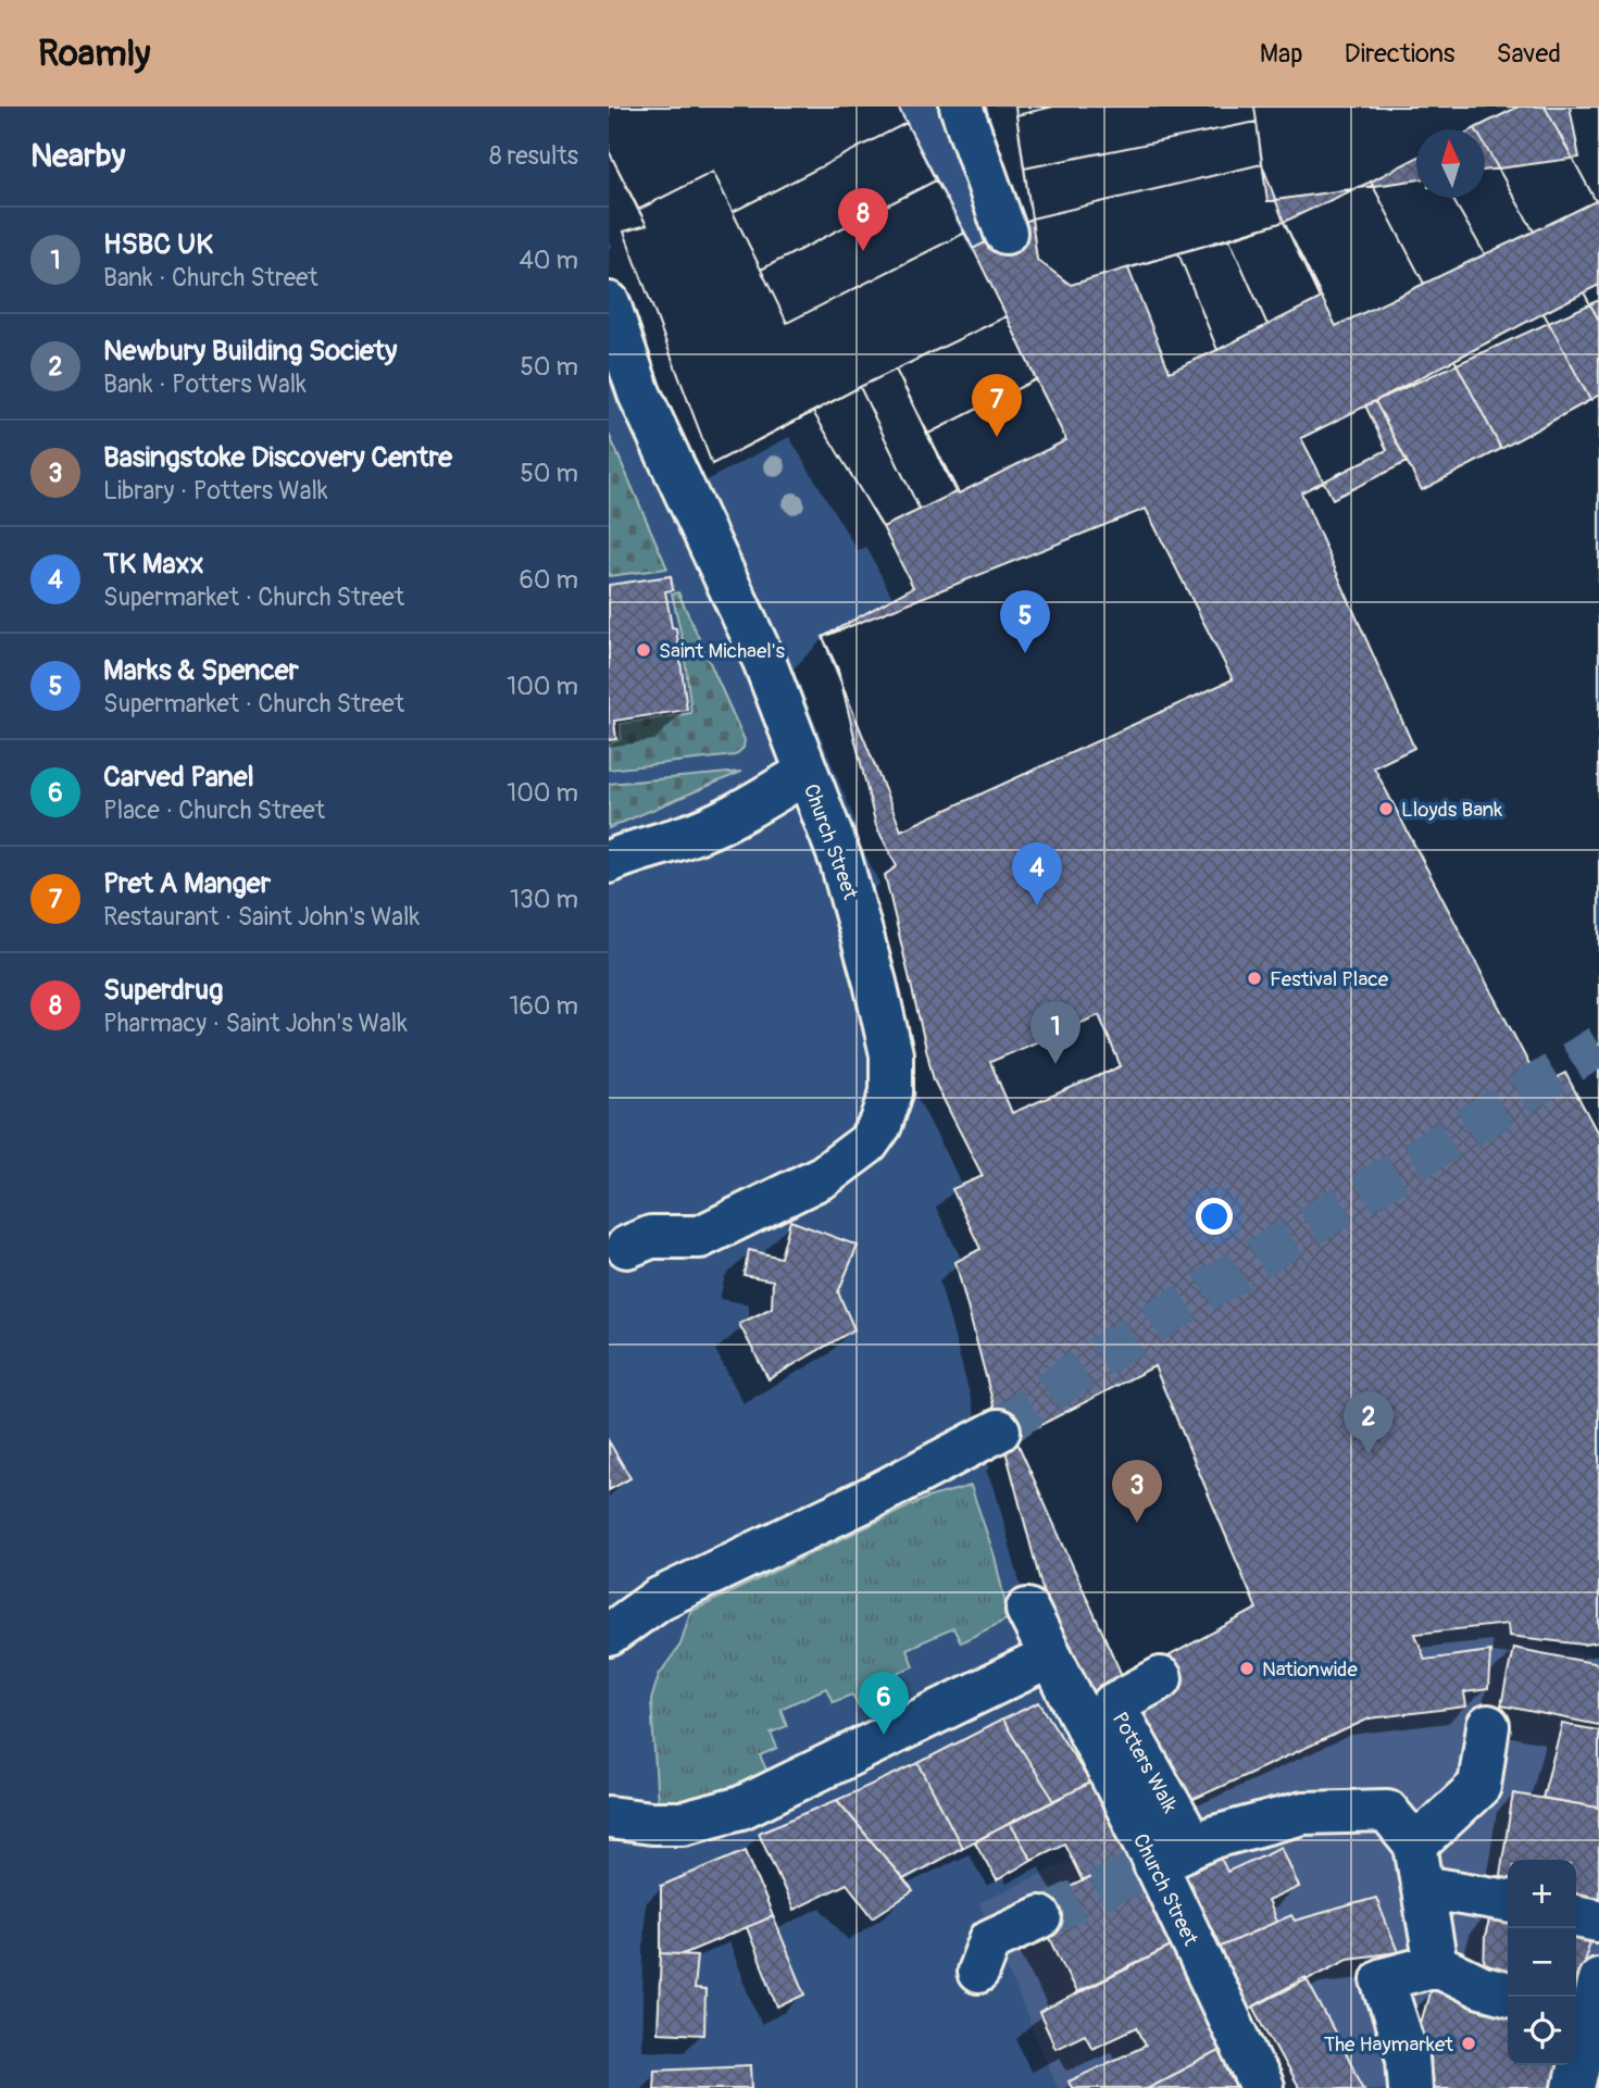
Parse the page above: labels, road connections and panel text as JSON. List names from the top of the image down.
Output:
{
  "streets": {
    "street": ["Church Street", "Potters Walk"]
  },
  "crossings": [
    ["Church Street", "Potters Walk"]
  ],
  "places": [
    "Saint Michael's",
    "Lloyds Bank",
    "Festival Place",
    "Nationwide",
    "The Haymarket"
  ],
  "north": "top",
  "page": {
    "header": "Roamly",
    "nav": ["Map", "Directions", "Saved"],
    "heading": ["Nearby", "8 results"],
    "pins": [
      "8",
      "7",
      "5",
      "4",
      "1",
      "2",
      "3",
      "6"
    ],
    "list": [
      {
        "mark": "1",
        "name": "HSBC UK",
        "note": "Bank · Church Street",
        "value": "40 m"
      },
      {
        "mark": "2",
        "name": "Newbury Building Society",
        "note": "Bank · Potters Walk",
        "value": "50 m"
      },
      {
        "mark": "3",
        "name": "Basingstoke Discovery Centre",
        "note": "Library · Potters Walk",
        "value": "50 m"
      },
      {
        "mark": "4",
        "name": "TK Maxx",
        "note": "Supermarket · Church Street",
        "value": "60 m"
      },
      {
        "mark": "5",
        "name": "Marks & Spencer",
        "note": "Supermarket · Church Street",
        "value": "100 m"
      },
      {
        "mark": "6",
        "name": "Carved Panel",
        "note": "Place · Church Street",
        "value": "100 m"
      },
      {
        "mark": "7",
        "name": "Pret A Manger",
        "note": "Restaurant · Saint John's Walk",
        "value": "130 m"
      },
      {
        "mark": "8",
        "name": "Superdrug",
        "note": "Pharmacy · Saint John's Walk",
        "value": "160 m"
      }
    ],
    "map_buttons": ["+", "−"]
  }
}
